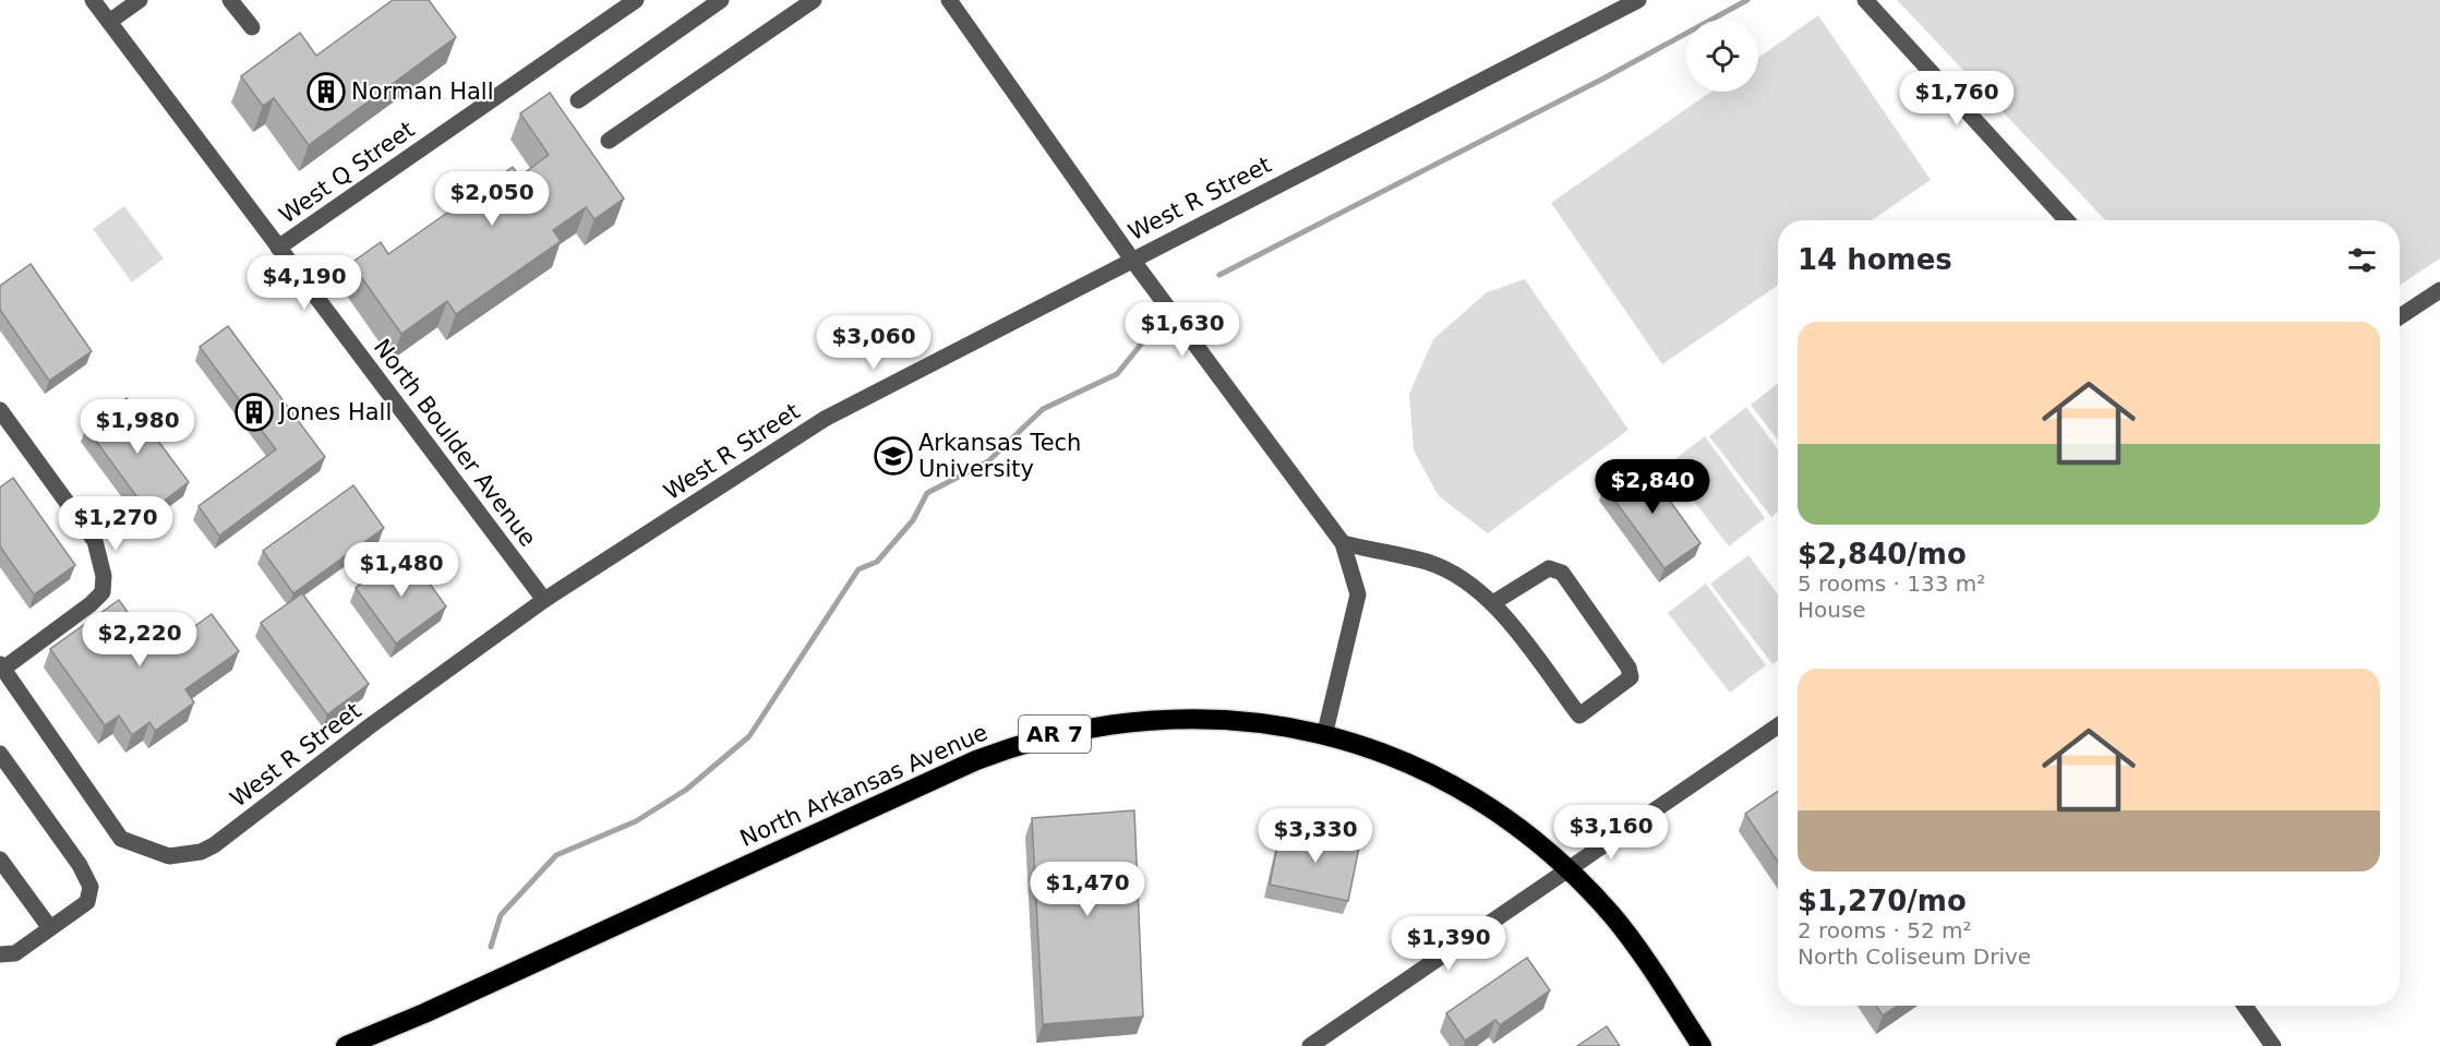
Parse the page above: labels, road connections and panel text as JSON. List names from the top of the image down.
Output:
{
  "streets": {
    "highway": ["AR 7", "North Arkansas Avenue"],
    "street": ["West Q Street", "West R Street", "North Boulder Avenue"]
  },
  "crossings": [
    ["West Q Street", "North Boulder Avenue"],
    ["West R Street", "North Boulder Avenue"]
  ],
  "places": {
    "building": ["Norman Hall", "Jones Hall"],
    "school or university": ["Arkansas Tech University"]
  },
  "page": {
    "price": [
      "$1,760",
      "$2,050",
      "$4,190",
      "$1,630",
      "$3,060",
      "$1,980",
      "$2,840",
      "$1,270",
      "$1,480",
      "$2,220",
      "$3,160",
      "$3,330",
      "$1,470",
      "$1,390"
    ],
    "heading": "14 homes",
    "list": [
      {
        "name": "$2,840/mo",
        "note": "5 rooms · 133 m² · House"
      },
      {
        "name": "$1,270/mo",
        "note": "2 rooms · 52 m² · North Coliseum Drive"
      }
    ]
  }
}
